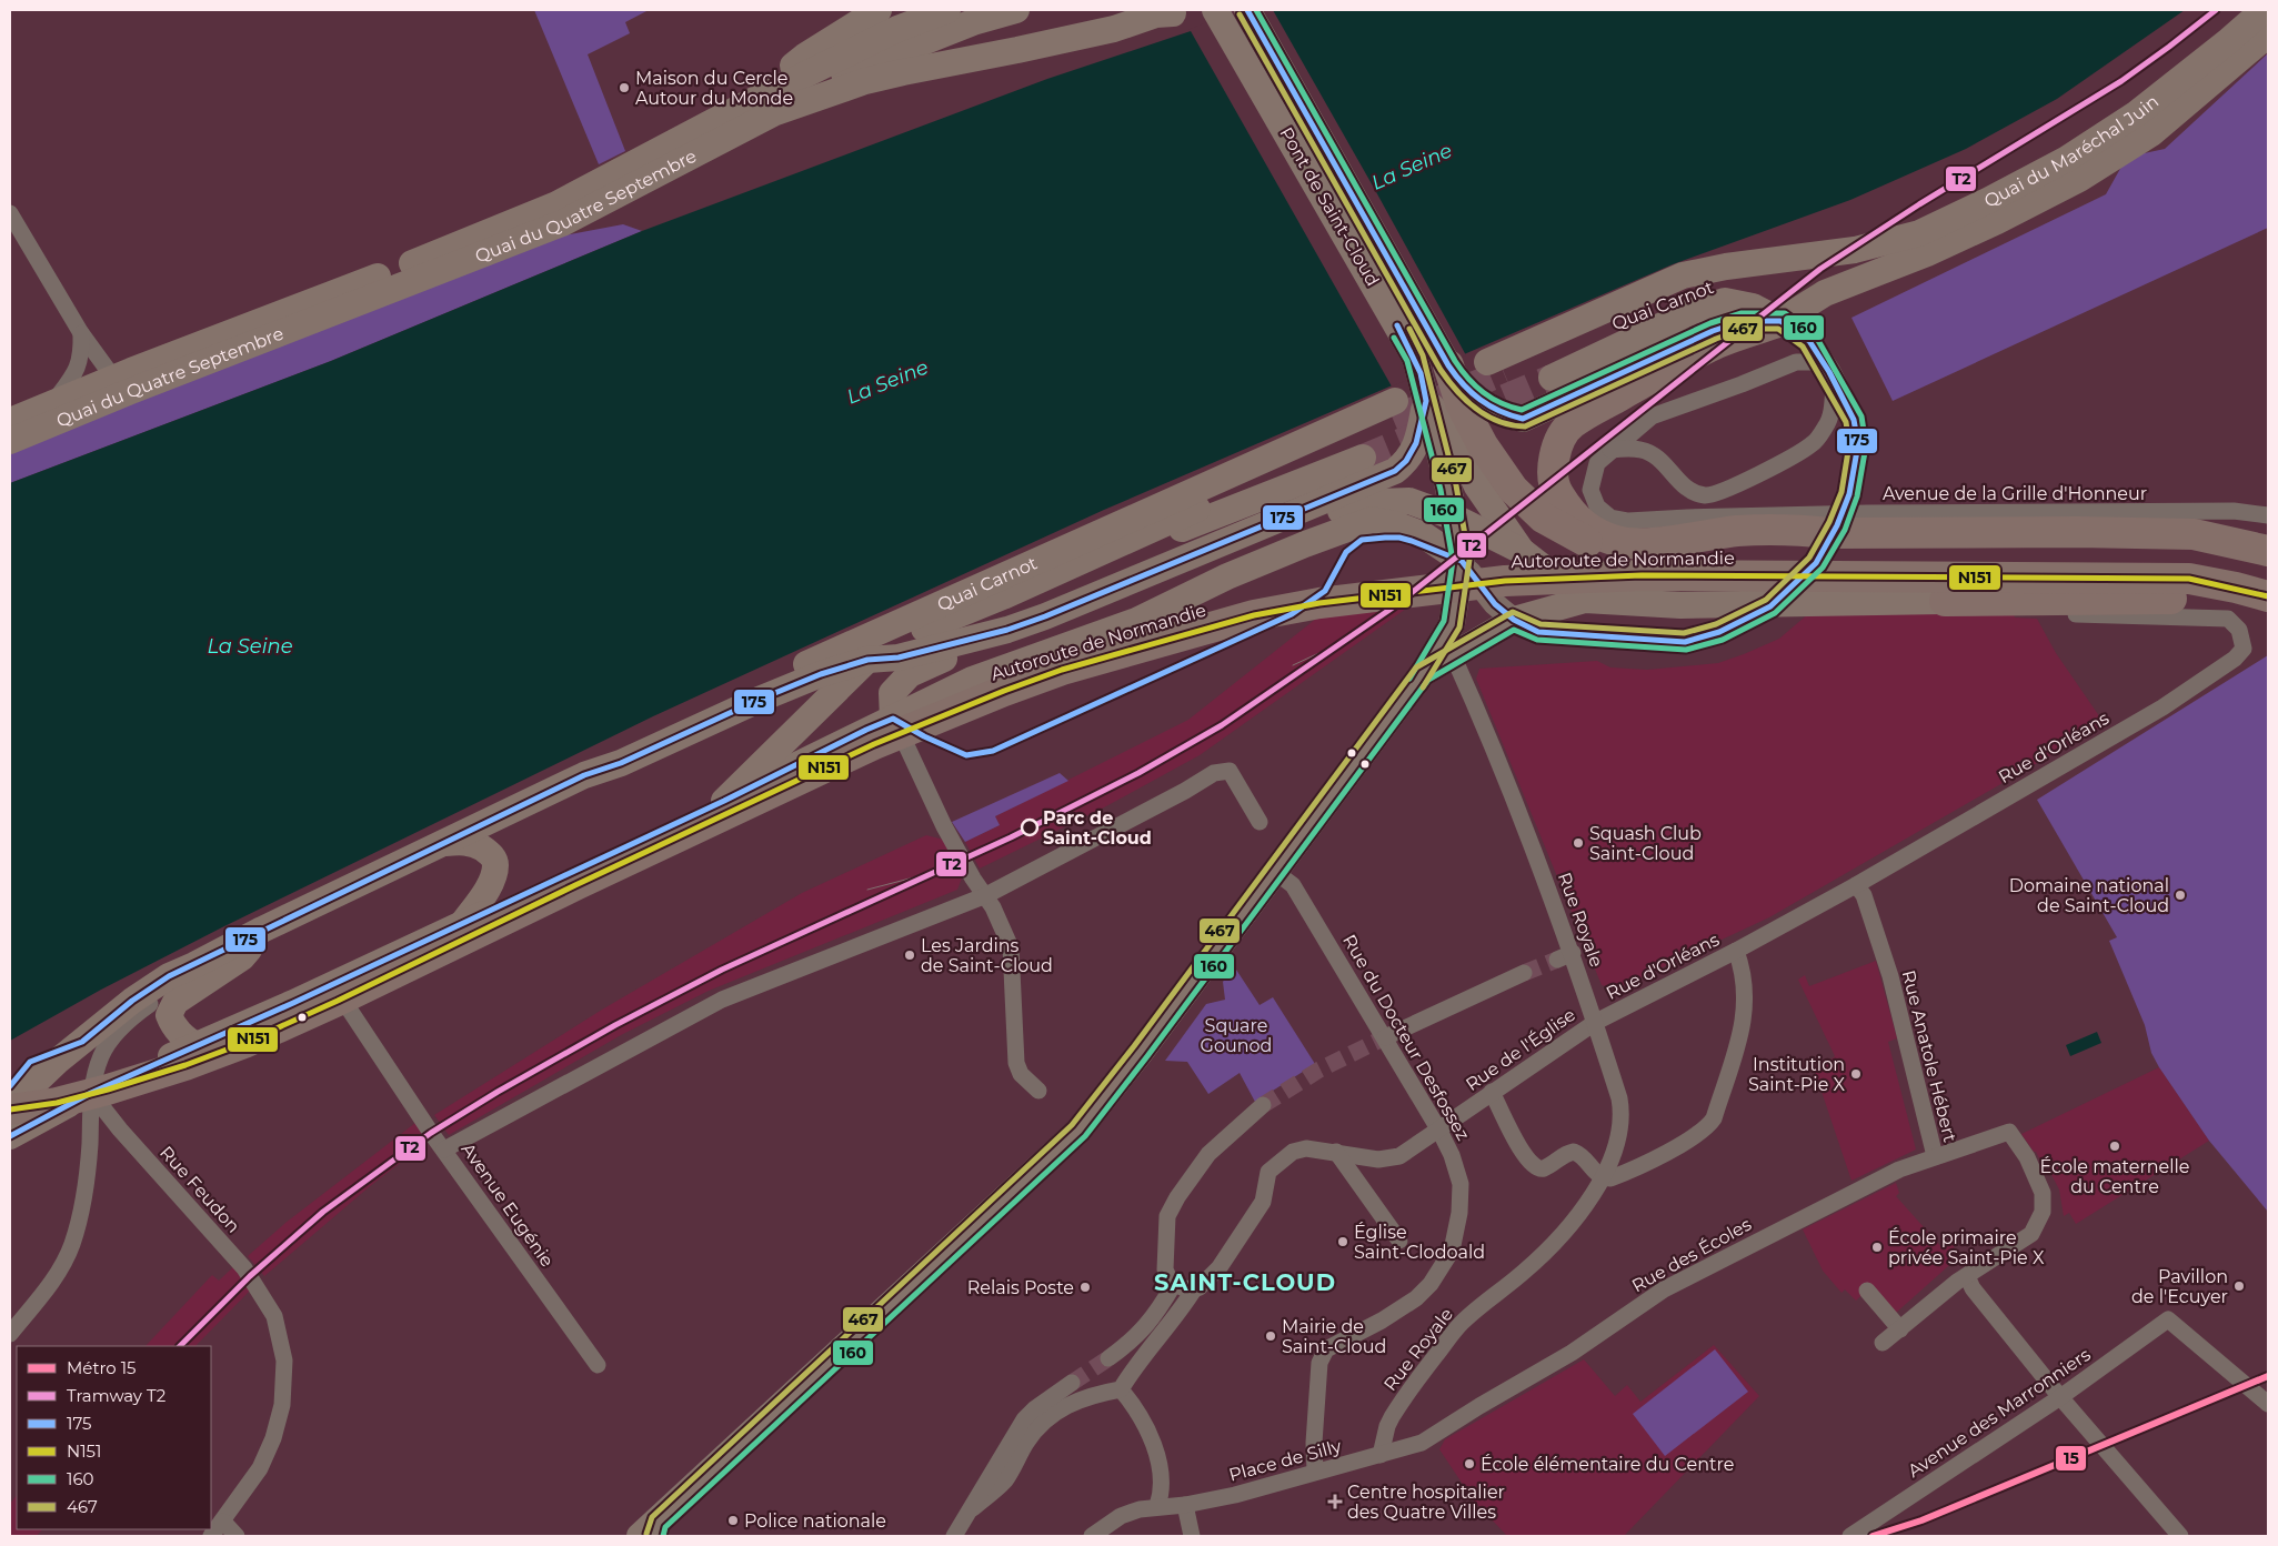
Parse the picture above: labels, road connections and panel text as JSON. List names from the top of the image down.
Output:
{
  "streets": {
    "highway": ["Autoroute de Normandie"],
    "main road": [
      "Quai du Maréchal Juin",
      "Quai du Quatre Septembre",
      "Pont de Saint-Cloud",
      "Quai Carnot"
    ],
    "street": [
      "Avenue de la Grille d'Honneur",
      "Rue d'Orléans",
      "Rue Royale",
      "Rue du Docteur Desfossez",
      "Rue de l'Église",
      "Rue Anatole Hébert",
      "Rue Feudon",
      "Avenue Eugénie",
      "Rue des Écoles",
      "Avenue des Marronniers",
      "Place de Silly"
    ]
  },
  "crossings": [
    ["Quai du Maréchal Juin", "Quai Carnot"],
    ["Pont de Saint-Cloud", "Quai Carnot"],
    ["Quai Carnot", "Autoroute de Normandie"],
    ["Quai Carnot", "Rue Feudon"],
    ["Quai Carnot", "Avenue Eugénie"],
    ["Rue d'Orléans", "Rue Royale"],
    ["Rue d'Orléans", "Rue de l'Église"],
    ["Rue d'Orléans", "Rue Anatole Hébert"],
    ["Rue Royale", "Rue de l'Église"],
    ["Rue Royale", "Place de Silly"],
    ["Rue du Docteur Desfossez", "Rue de l'Église"],
    ["Rue du Docteur Desfossez", "Place de Silly"],
    ["Rue Anatole Hébert", "Rue des Écoles"],
    ["Rue des Écoles", "Place de Silly"]
  ],
  "districts": ["SAINT-CLOUD"],
  "water": ["La Seine"],
  "parks": ["Square Gounod"],
  "places": {
    "other": [
      "Maison du Cercle Autour du Monde",
      "Parc de Saint-Cloud",
      "Squash Club Saint-Cloud",
      "Domaine national de Saint-Cloud",
      "Les Jardins de Saint-Cloud",
      "Institution Saint-Pie X",
      "École maternelle du Centre",
      "Église Saint-Clodoald",
      "École primaire privée Saint-Pie X",
      "Pavillon de l'Ecuyer",
      "Relais Poste",
      "Mairie de Saint-Cloud",
      "École élémentaire du Centre",
      "Police nationale"
    ],
    "health": ["Centre hospitalier des Quatre Villes"]
  },
  "lines": [
    "tram line T2",
    "transit line 175",
    "transit line 160",
    "transit line 467",
    "transit line N151",
    "metro line 15"
  ],
  "legend": [
    "Métro 15",
    "Tramway T2",
    "175",
    "N151",
    "160",
    "467"
  ]
}
